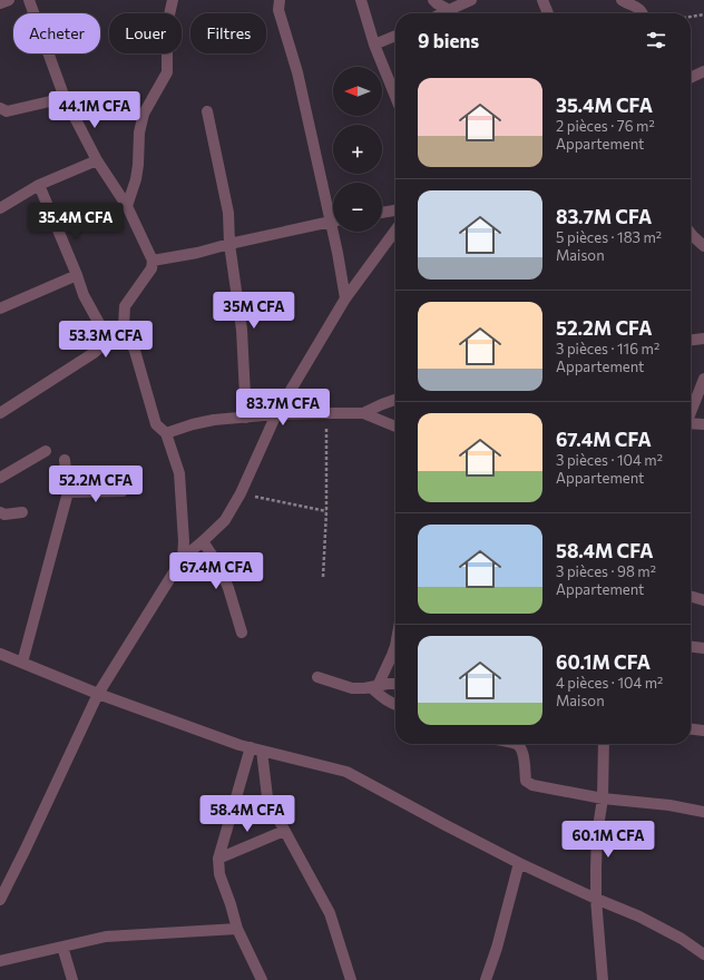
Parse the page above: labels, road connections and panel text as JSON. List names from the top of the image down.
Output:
{
  "north": "left",
  "page": {
    "chip": ["Acheter", "Louer", "Filtres"],
    "heading": "9 biens",
    "map_buttons": ["+", "−"],
    "list": [
      {
        "name": "35.4M CFA",
        "note": "2 pièces · 76 m² · Appartement"
      },
      {
        "name": "83.7M CFA",
        "note": "5 pièces · 183 m² · Maison"
      },
      {
        "name": "52.2M CFA",
        "note": "3 pièces · 116 m² · Appartement"
      },
      {
        "name": "67.4M CFA",
        "note": "3 pièces · 104 m² · Appartement"
      },
      {
        "name": "58.4M CFA",
        "note": "3 pièces · 98 m² · Appartement"
      },
      {
        "name": "60.1M CFA",
        "note": "4 pièces · 104 m² · Maison"
      }
    ],
    "price": [
      "44.1M CFA",
      "35.4M CFA",
      "35M CFA",
      "53.3M CFA",
      "83.7M CFA",
      "52.2M CFA",
      "67.4M CFA",
      "58.4M CFA",
      "60.1M CFA"
    ]
  }
}
